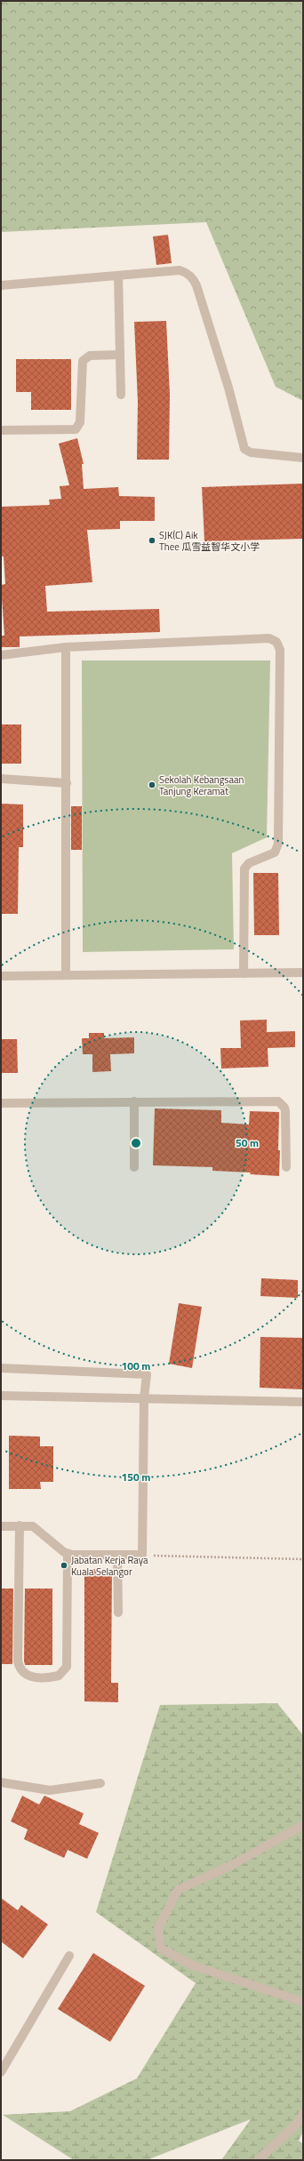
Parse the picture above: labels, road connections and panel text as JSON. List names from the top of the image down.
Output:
{
  "places": ["SJK(C) Aik Thee 瓜雪益智华文小学", "Sekolah Kebangsaan Tanjung Keramat", "Jabatan Kerja Raya Kuala Selangor"],
  "rings": ["50 m", "100 m", "150 m"]
}
